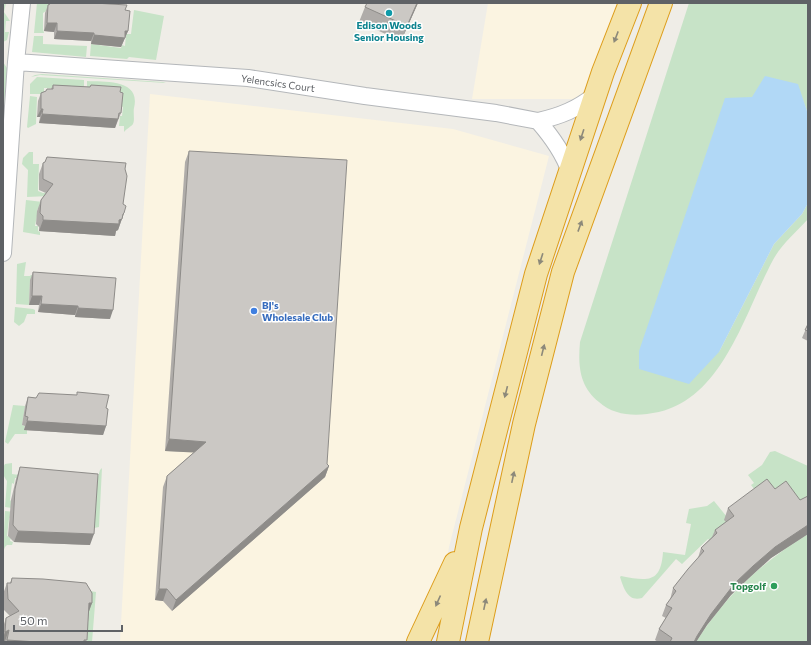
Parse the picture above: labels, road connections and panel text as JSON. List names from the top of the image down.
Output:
{
  "streets": {
    "street": ["Yelencsics Court"]
  },
  "places": ["Edison Woods Senior Housing", "BJ's Wholesale Club", "Topgolf"],
  "scale_bar": "50 m"
}
